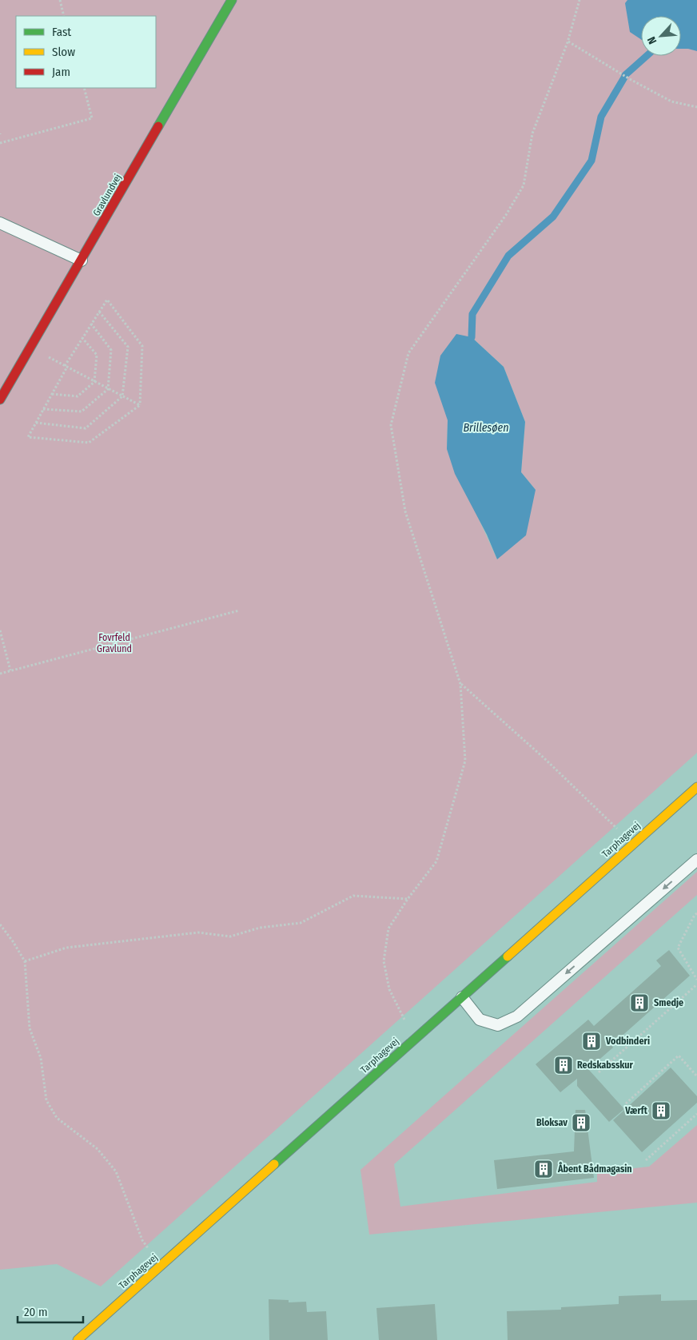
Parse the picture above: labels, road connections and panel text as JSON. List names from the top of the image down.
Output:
{
  "streets": {
    "main road": ["Gravlundvej", "Tarphagevej"]
  },
  "water": ["Brillesøen"],
  "parks": ["Fovrfeld Gravlund"],
  "places": {
    "building": [
      "Smedje",
      "Vodbinderi",
      "Redskabsskur",
      "Værft",
      "Bloksav",
      "Åbent Bådmagasin"
    ]
  },
  "legend": ["Fast", "Slow", "Jam"],
  "scale_bar": "20 m",
  "north": "bottom left"
}
